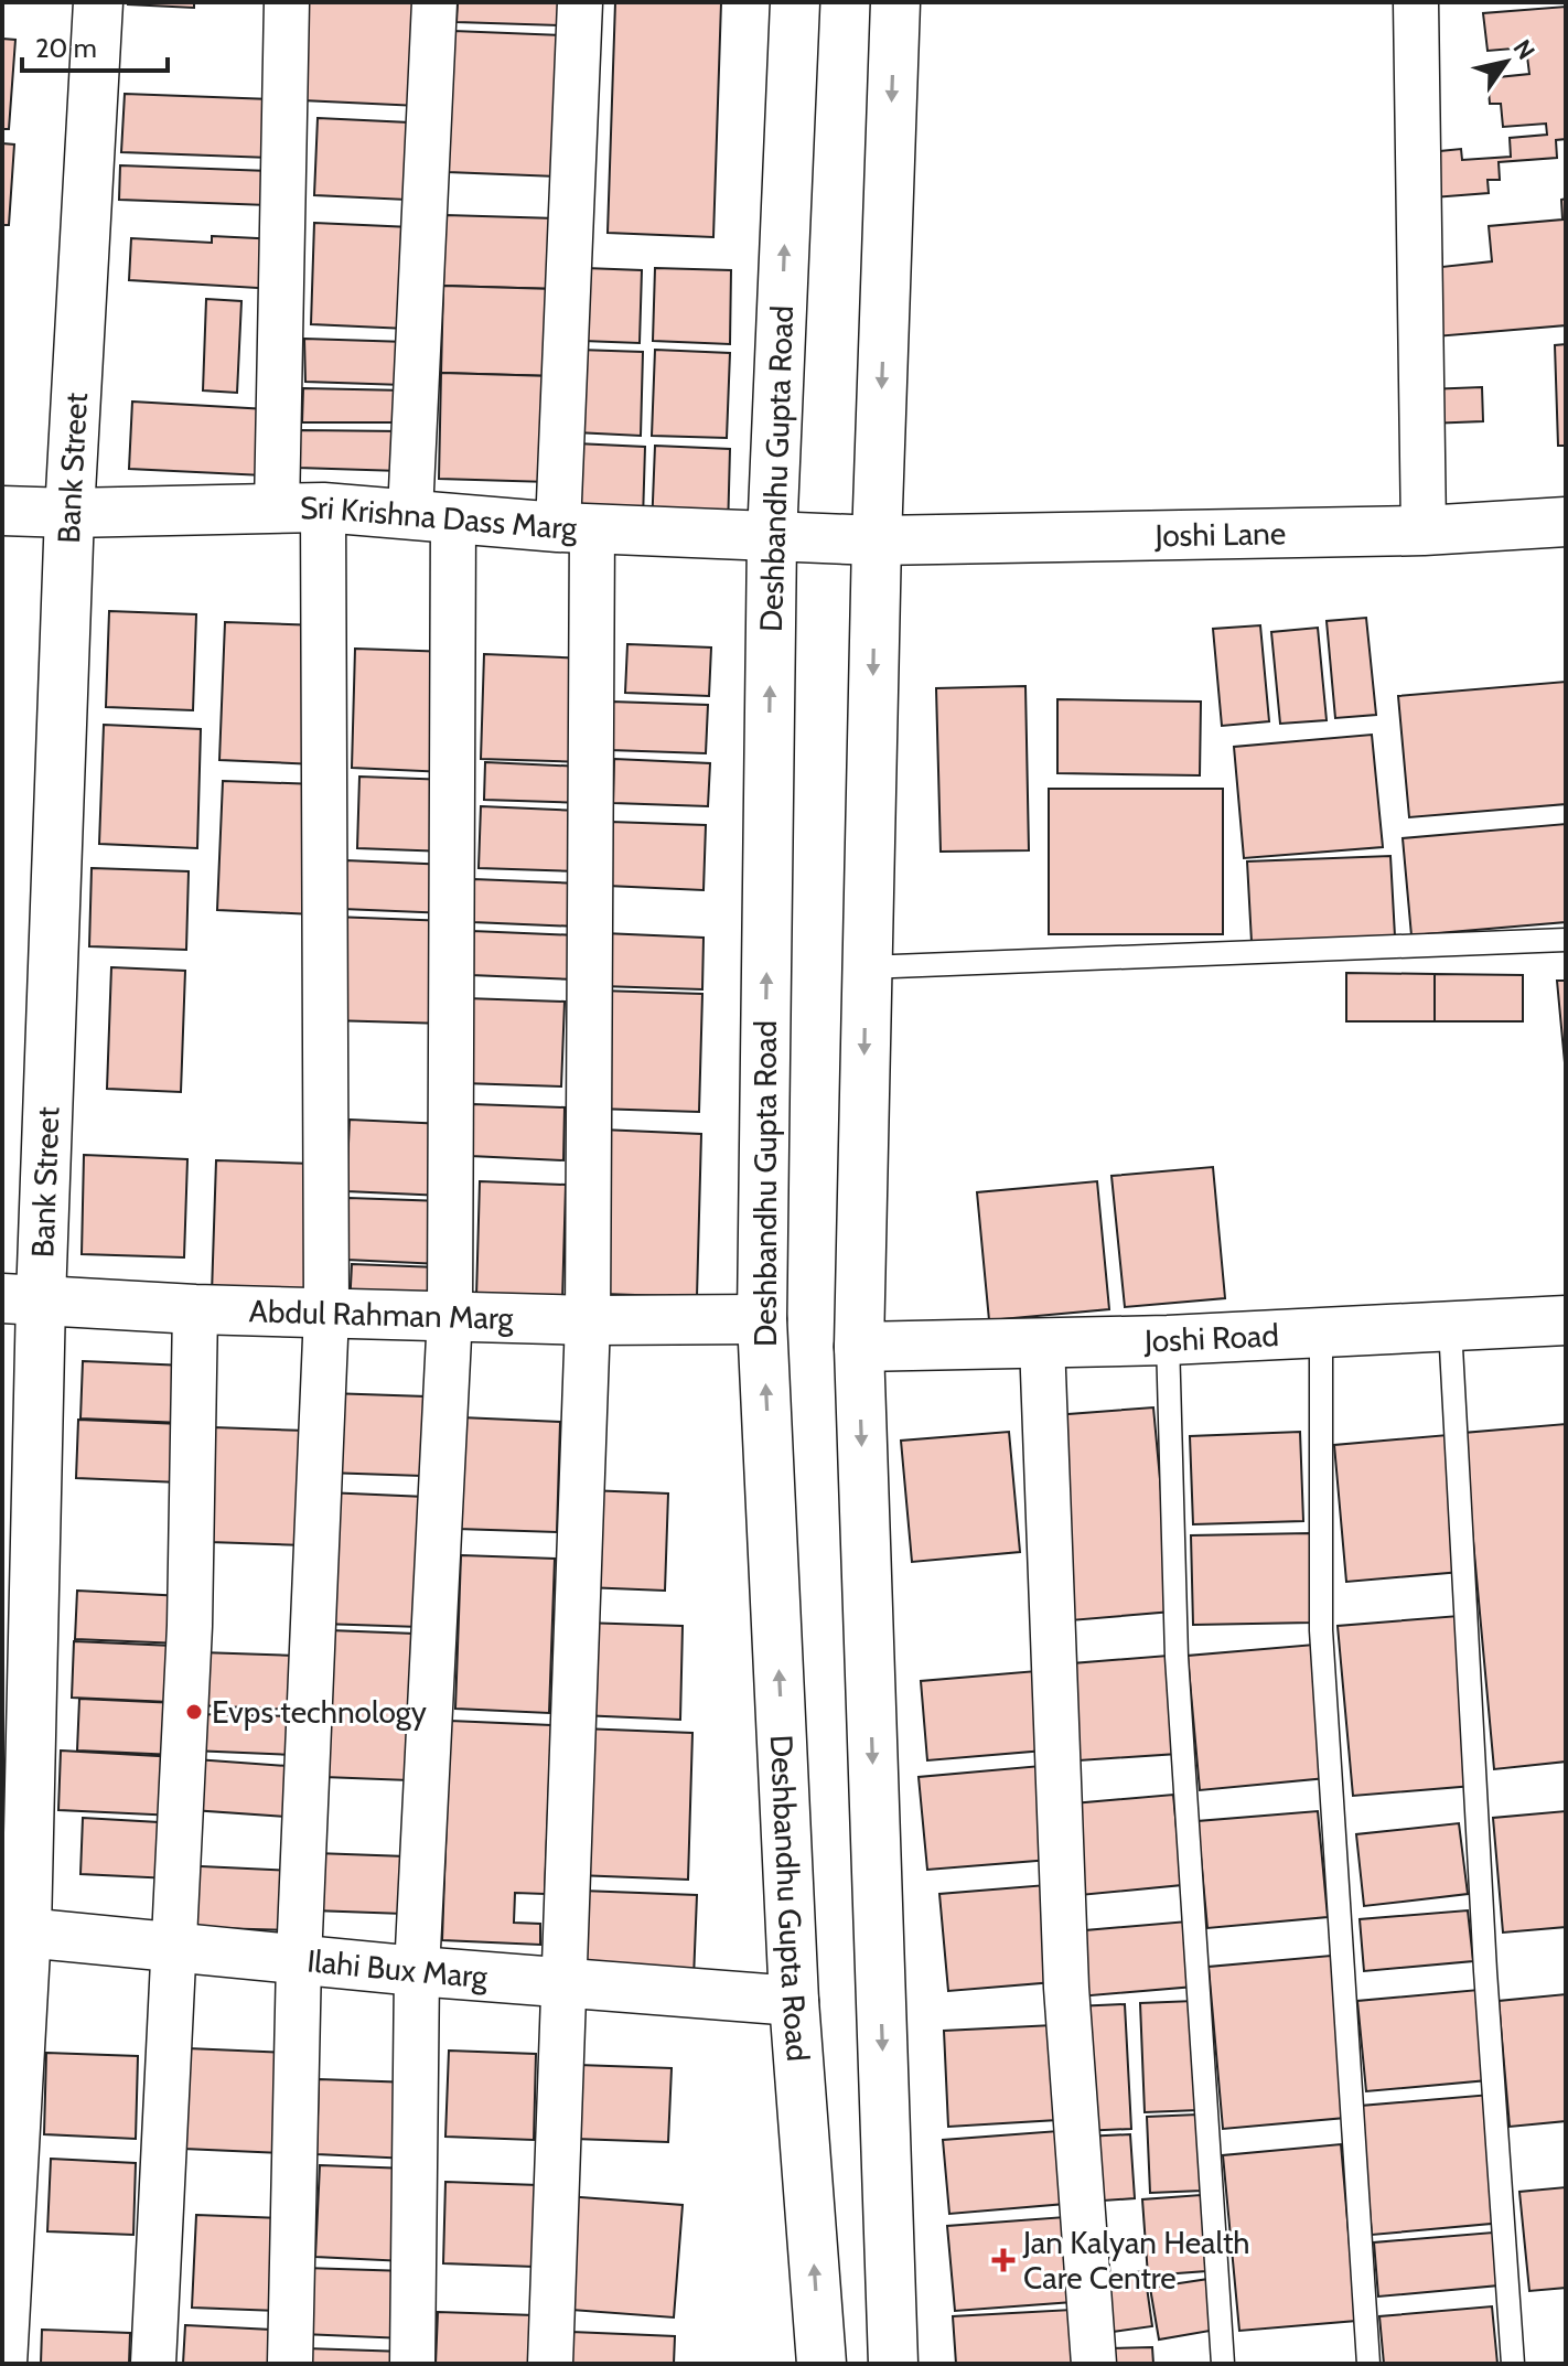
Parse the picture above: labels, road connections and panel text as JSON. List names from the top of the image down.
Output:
{
  "streets": {
    "street": [
      "Bank Street",
      "Deshbandhu Gupta Road",
      "Sri Krishna Dass Marg",
      "Joshi Lane",
      "Abdul Rahman Marg",
      "Joshi Road",
      "Ilahi Bux Marg"
    ]
  },
  "crossings": [
    ["Bank Street", "Sri Krishna Dass Marg"],
    ["Bank Street", "Abdul Rahman Marg"],
    ["Bank Street", "Ilahi Bux Marg"],
    ["Deshbandhu Gupta Road", "Sri Krishna Dass Marg"],
    ["Deshbandhu Gupta Road", "Abdul Rahman Marg"],
    ["Deshbandhu Gupta Road", "Ilahi Bux Marg"],
    ["Sri Krishna Dass Marg", "Joshi Lane"]
  ],
  "places": {
    "other": ["Evps technology"],
    "health": ["Jan Kalyan Health Care Centre"]
  },
  "scale_bar": "20 m",
  "north": "top right"
}
